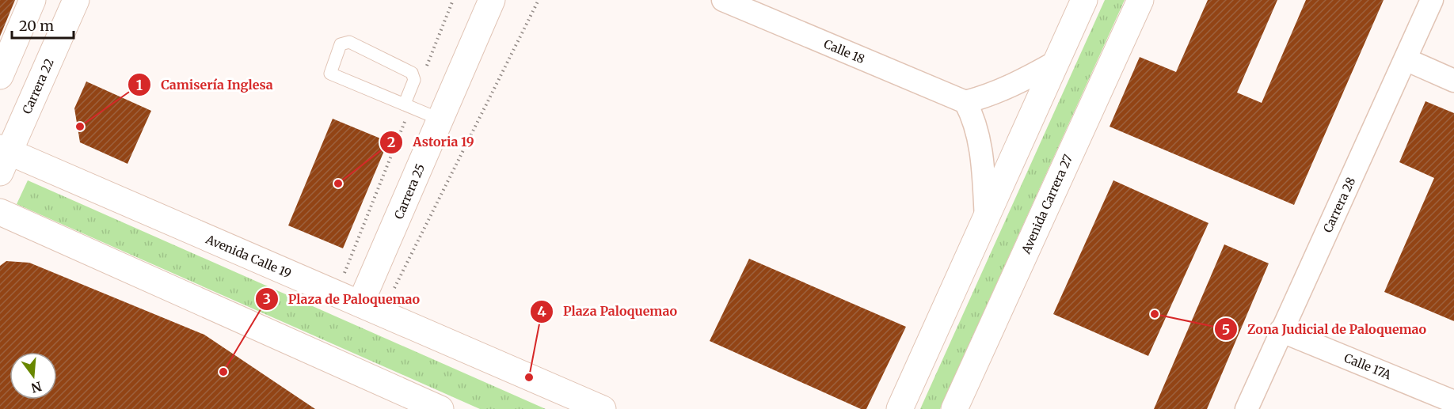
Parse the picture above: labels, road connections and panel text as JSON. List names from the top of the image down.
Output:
{
  "streets": {
    "main road": [
      "Carrera 22",
      "Carrera 25",
      "Avenida Carrera 27",
      "Avenida Calle 19"
    ],
    "street": ["Calle 18", "Carrera 28", "Calle 17A"]
  },
  "crossings": [
    ["Carrera 22", "Avenida Calle 19"],
    ["Carrera 25", "Avenida Calle 19"],
    ["Carrera 28", "Calle 17A"]
  ],
  "places": [
    "Camisería Inglesa",
    "Astoria 19",
    "Zona Judicial de Paloquemao",
    "Plaza de Paloquemao",
    "Plaza Paloquemao"
  ],
  "scale_bar": "20 m",
  "north": "bottom"
}
